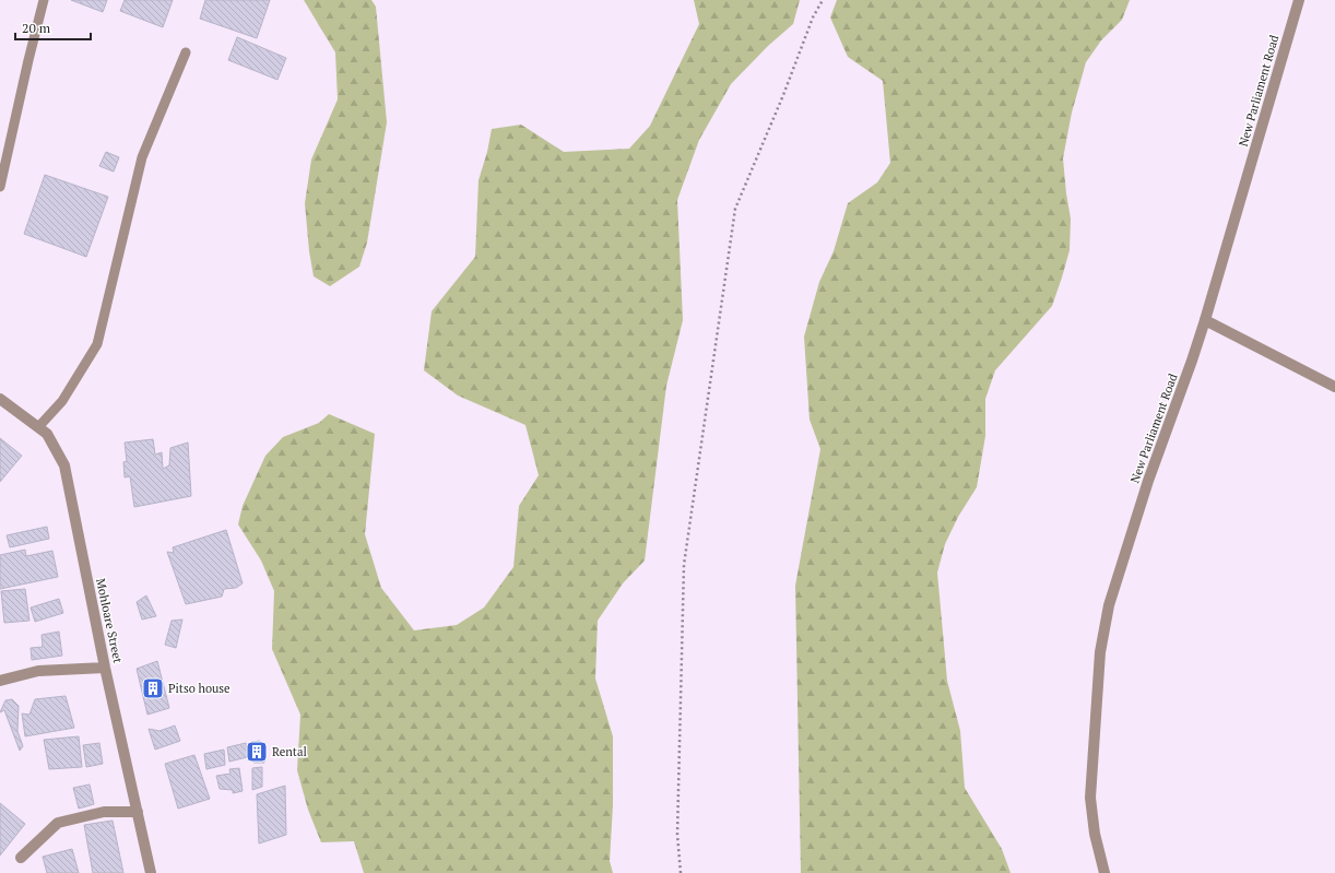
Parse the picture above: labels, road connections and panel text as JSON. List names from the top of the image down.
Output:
{
  "streets": {
    "street": ["New Parliament Road", "Mohloare Street"]
  },
  "places": {
    "building": ["Pitso house", "Rental"]
  },
  "scale_bar": "20 m"
}
